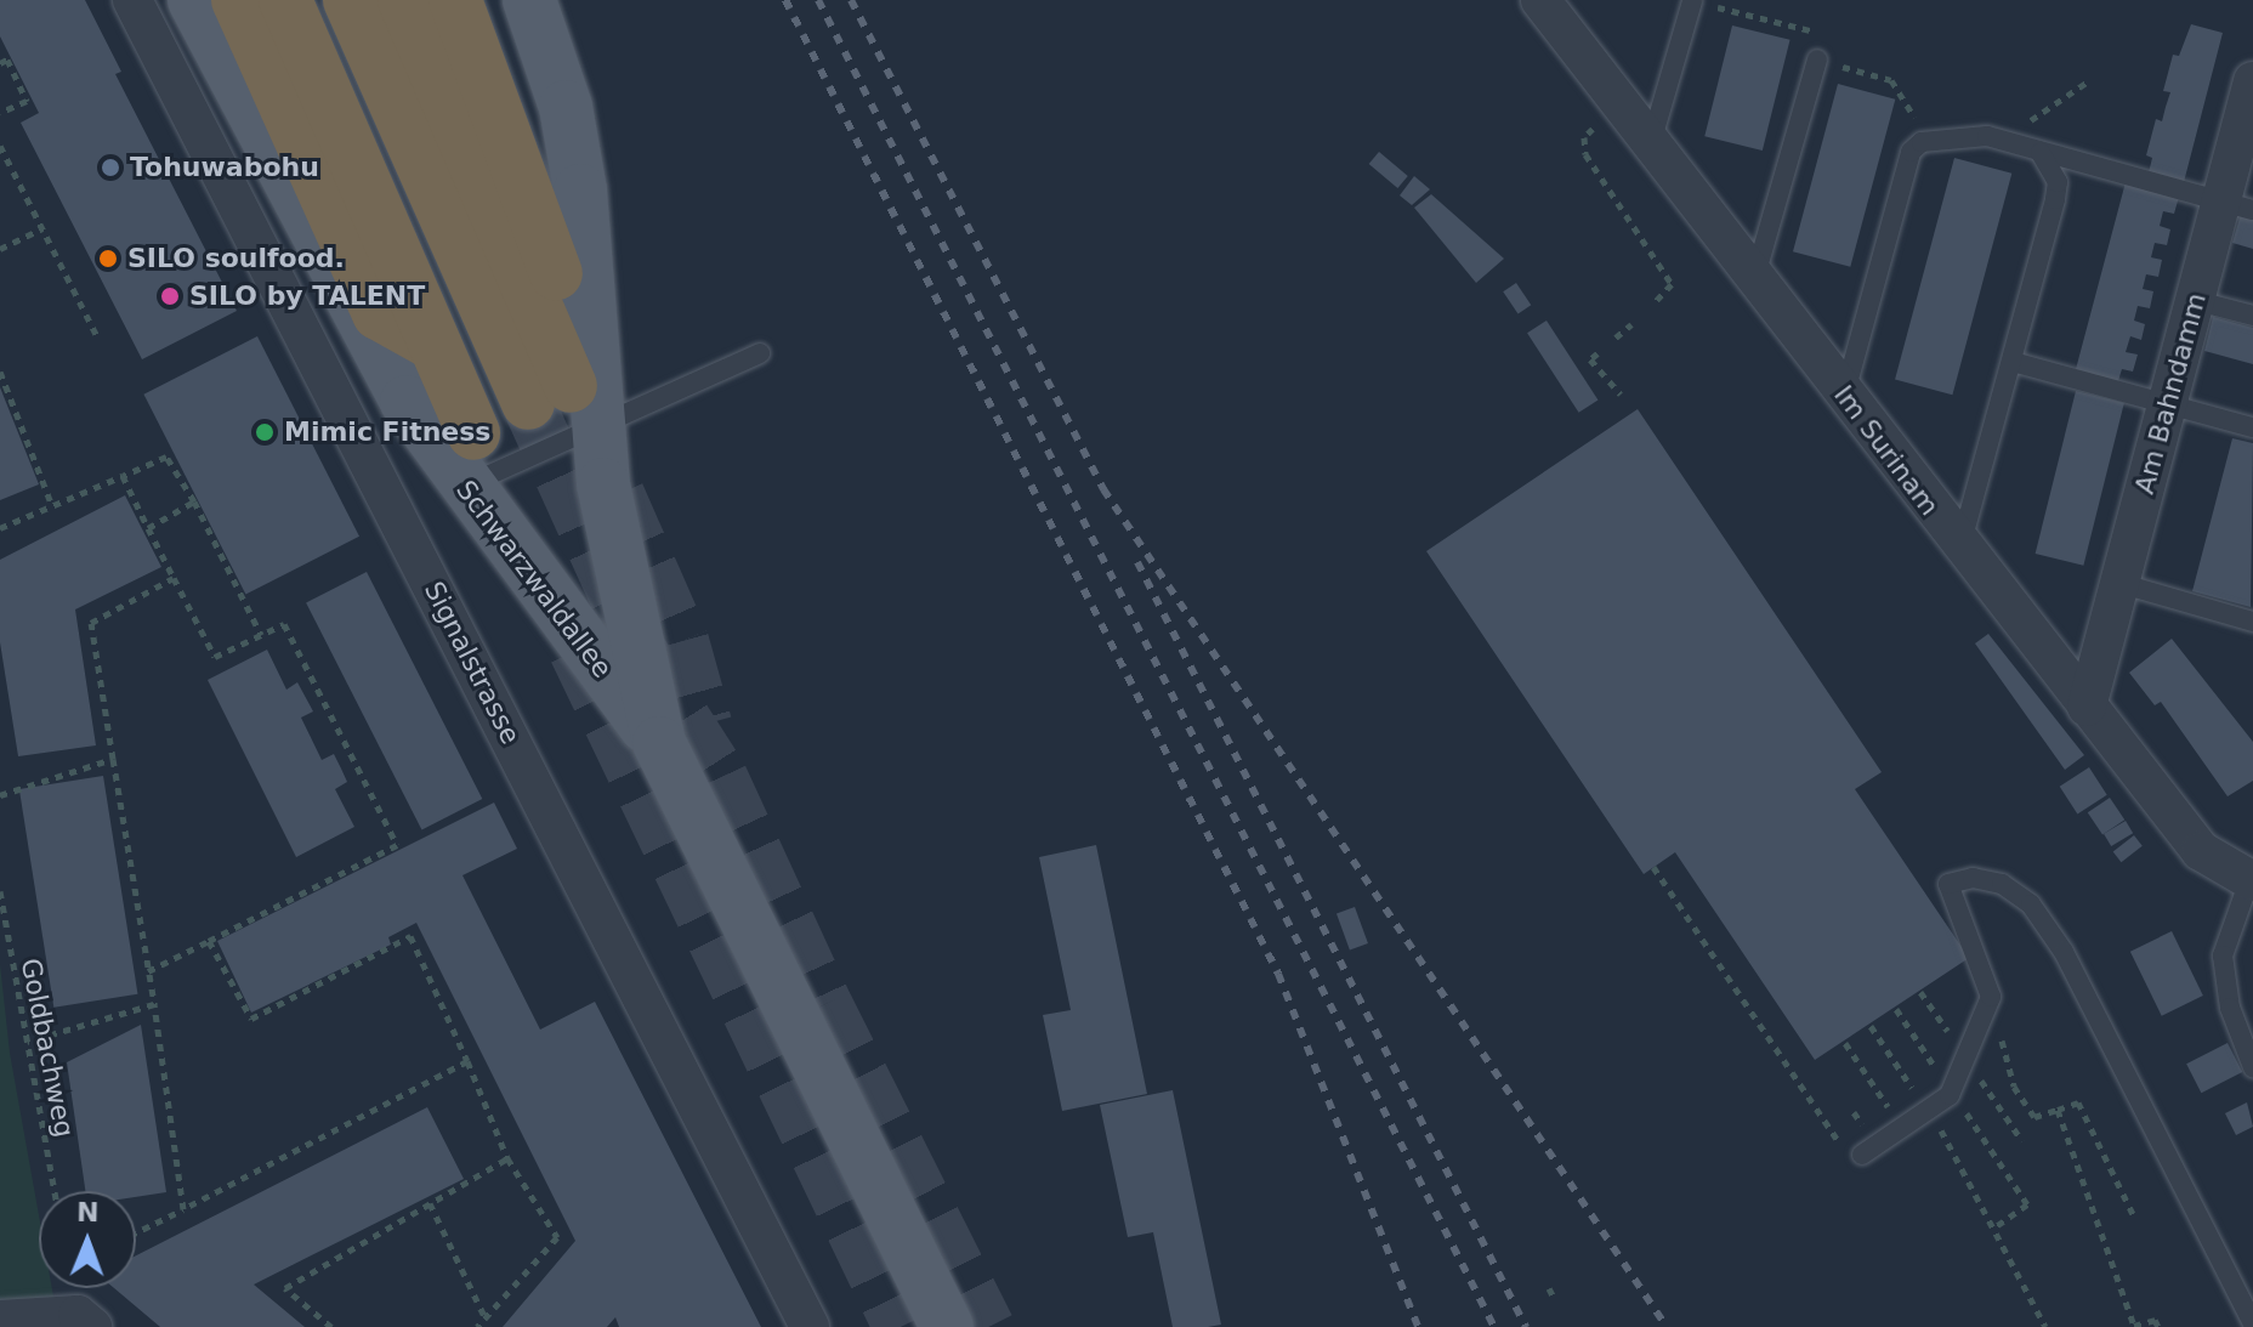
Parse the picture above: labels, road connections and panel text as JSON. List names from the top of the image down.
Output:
{
  "streets": {
    "main road": ["Schwarzwaldallee"],
    "street": ["Am Bahndamm", "Im Surinam", "Signalstrasse"],
    "path": ["Goldbachweg"]
  },
  "crossings": [
    ["Am Bahndamm", "Im Surinam"]
  ],
  "places": [
    "Tohuwabohu",
    "SILO soulfood.",
    "SILO by TALENT",
    "Mimic Fitness"
  ],
  "north": "top"
}
